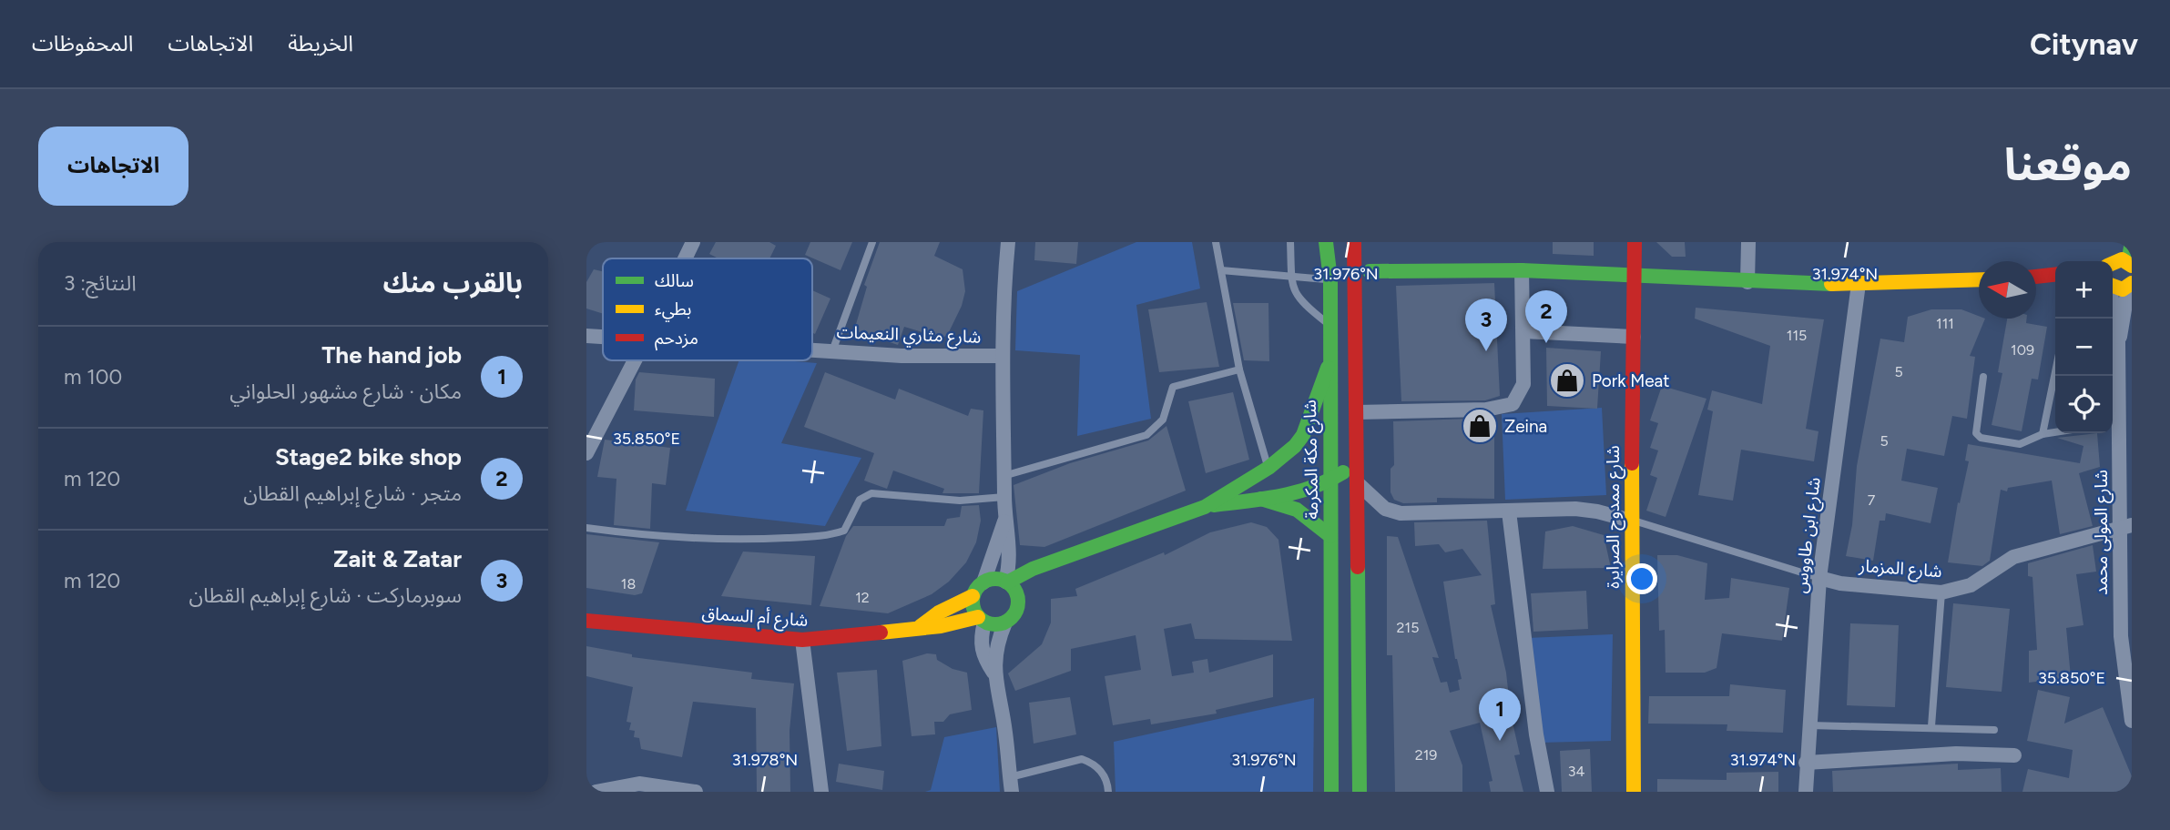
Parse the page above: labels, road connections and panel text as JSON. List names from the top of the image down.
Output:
{
  "streets": {
    "street": [
      "شارع مثاري النعيمات",
      "شارع مكة المكرمة",
      "شارع ممدوح الصرايرة",
      "شارع المولى محمد",
      "شارع ابن طاووس",
      "شارع المزمار",
      "شارع أم السماق"
    ]
  },
  "crossings": [
    ["شارع المولى محمد", "شارع المزمار"],
    ["شارع ابن طاووس", "شارع المزمار"]
  ],
  "places": {
    "shop": ["Pork Meat", "Zeina"]
  },
  "house_numbers": [
    "111",
    "115",
    "109",
    "5",
    "5",
    "7",
    "18",
    "12",
    "215",
    "219",
    "34"
  ],
  "legend": ["سالك", "بطيء", "مزدحم"],
  "north": "left",
  "page": {
    "header": "Citynav",
    "nav": ["الخريطة", "الاتجاهات", "المحفوظات"],
    "title": "موقعنا",
    "buttons": "الاتجاهات",
    "heading": ["بالقرب منك", "النتائج: 3"],
    "map_buttons": ["+", "−"],
    "pins": ["2", "3", "1"],
    "list": [
      {
        "mark": "1",
        "name": "The hand job",
        "note": "مكان · شارع مشهور الحلواني",
        "value": "100 m"
      },
      {
        "mark": "2",
        "name": "Stage2 bike shop",
        "note": "متجر · شارع إبراهيم القطان",
        "value": "120 m"
      },
      {
        "mark": "3",
        "name": "Zait & Zatar",
        "note": "سوبرماركت · شارع إبراهيم القطان",
        "value": "120 m"
      }
    ]
  },
  "coordinates": [
    "31.976°N",
    "31.974°N",
    "35.850°E",
    "31.978°N"
  ]
}
